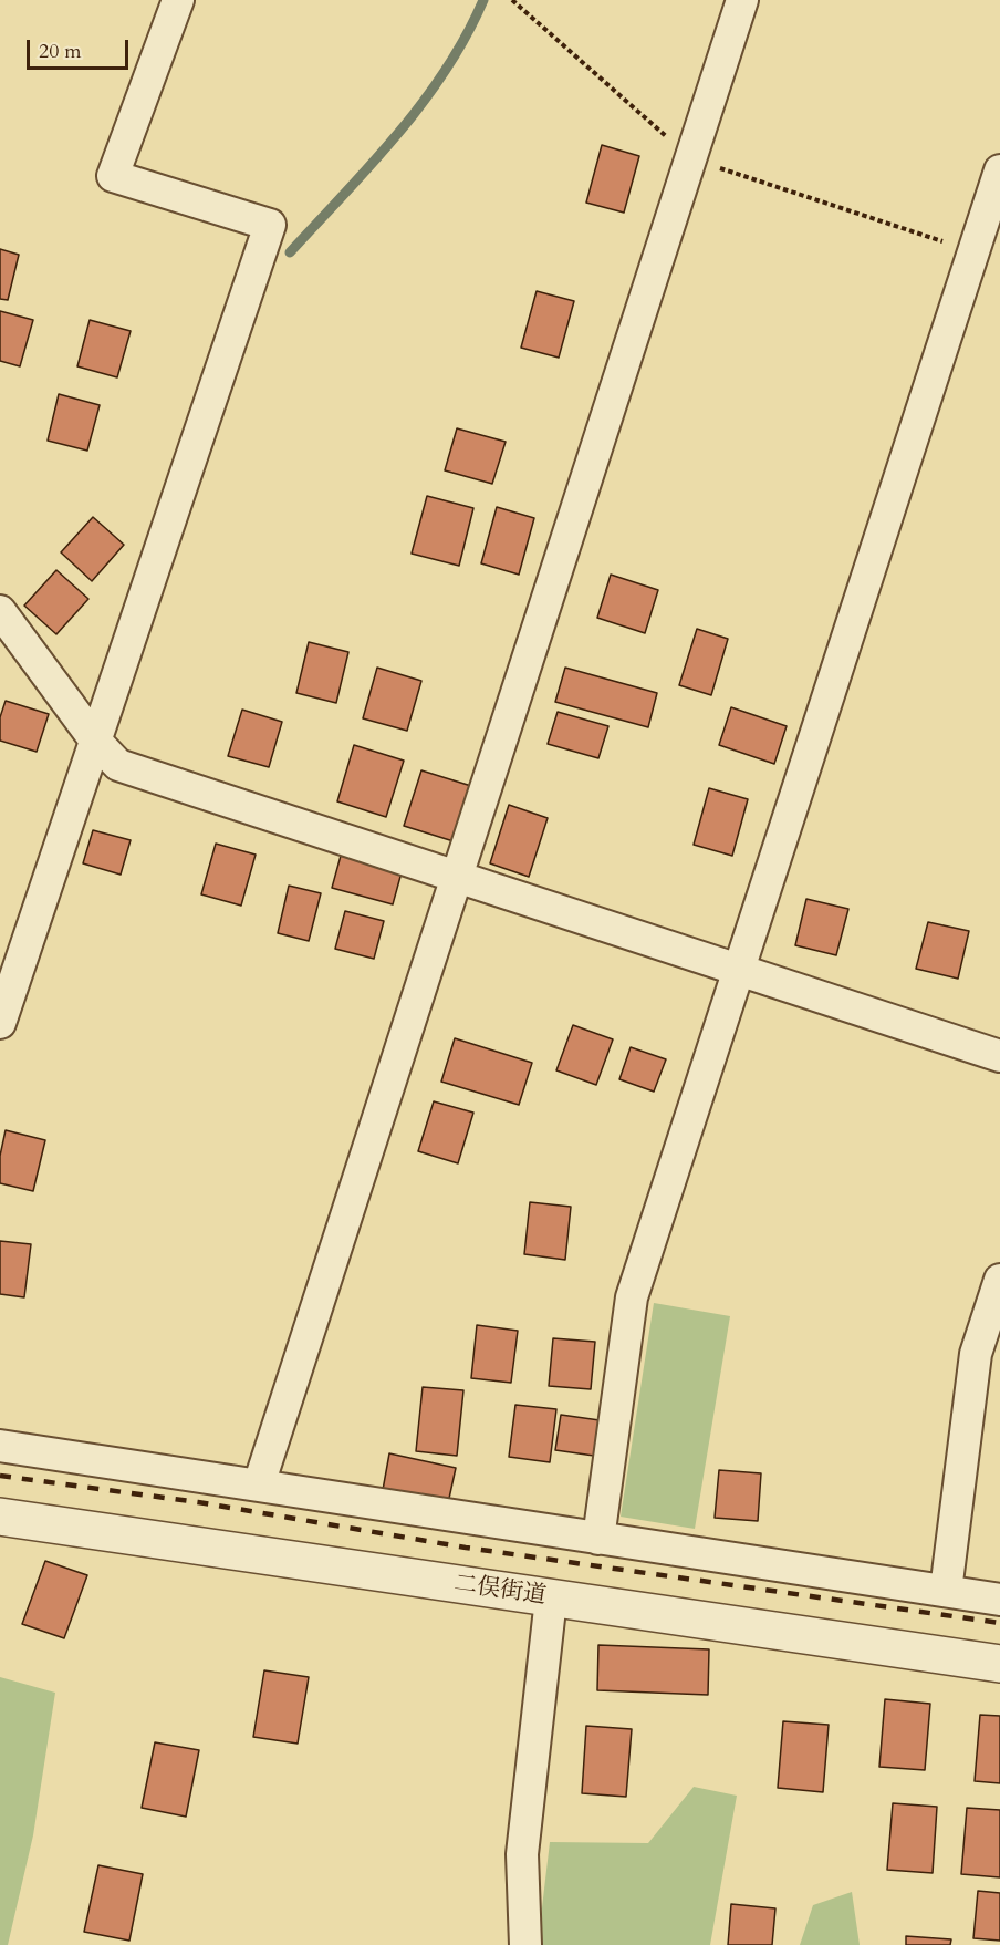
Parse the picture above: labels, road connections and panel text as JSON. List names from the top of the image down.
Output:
{
  "streets": {
    "street": ["二俣街道"]
  },
  "scale_bar": "20 m"
}
